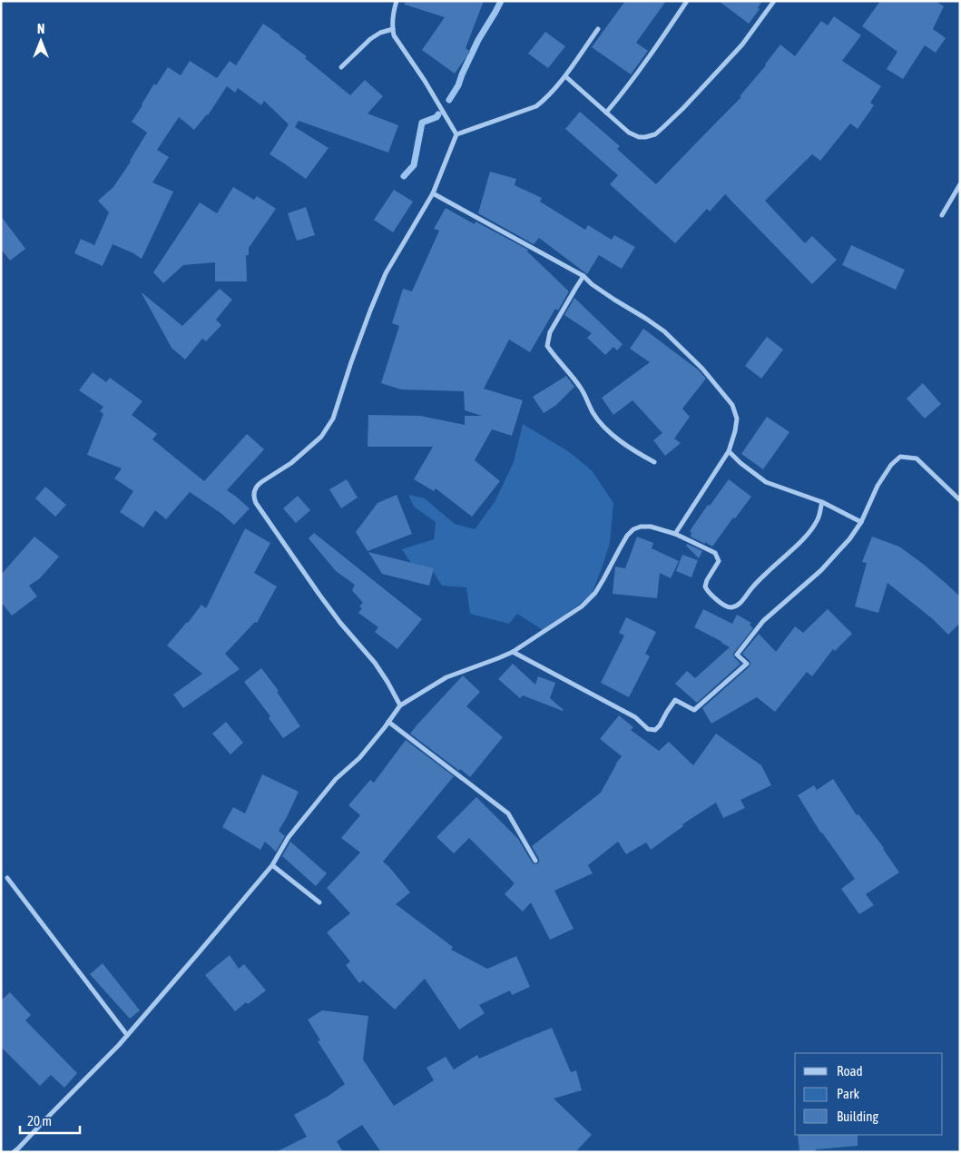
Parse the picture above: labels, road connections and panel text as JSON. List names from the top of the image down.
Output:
{
  "legend": ["Road", "Park", "Building"],
  "scale_bar": "20 m",
  "north": "top"
}
